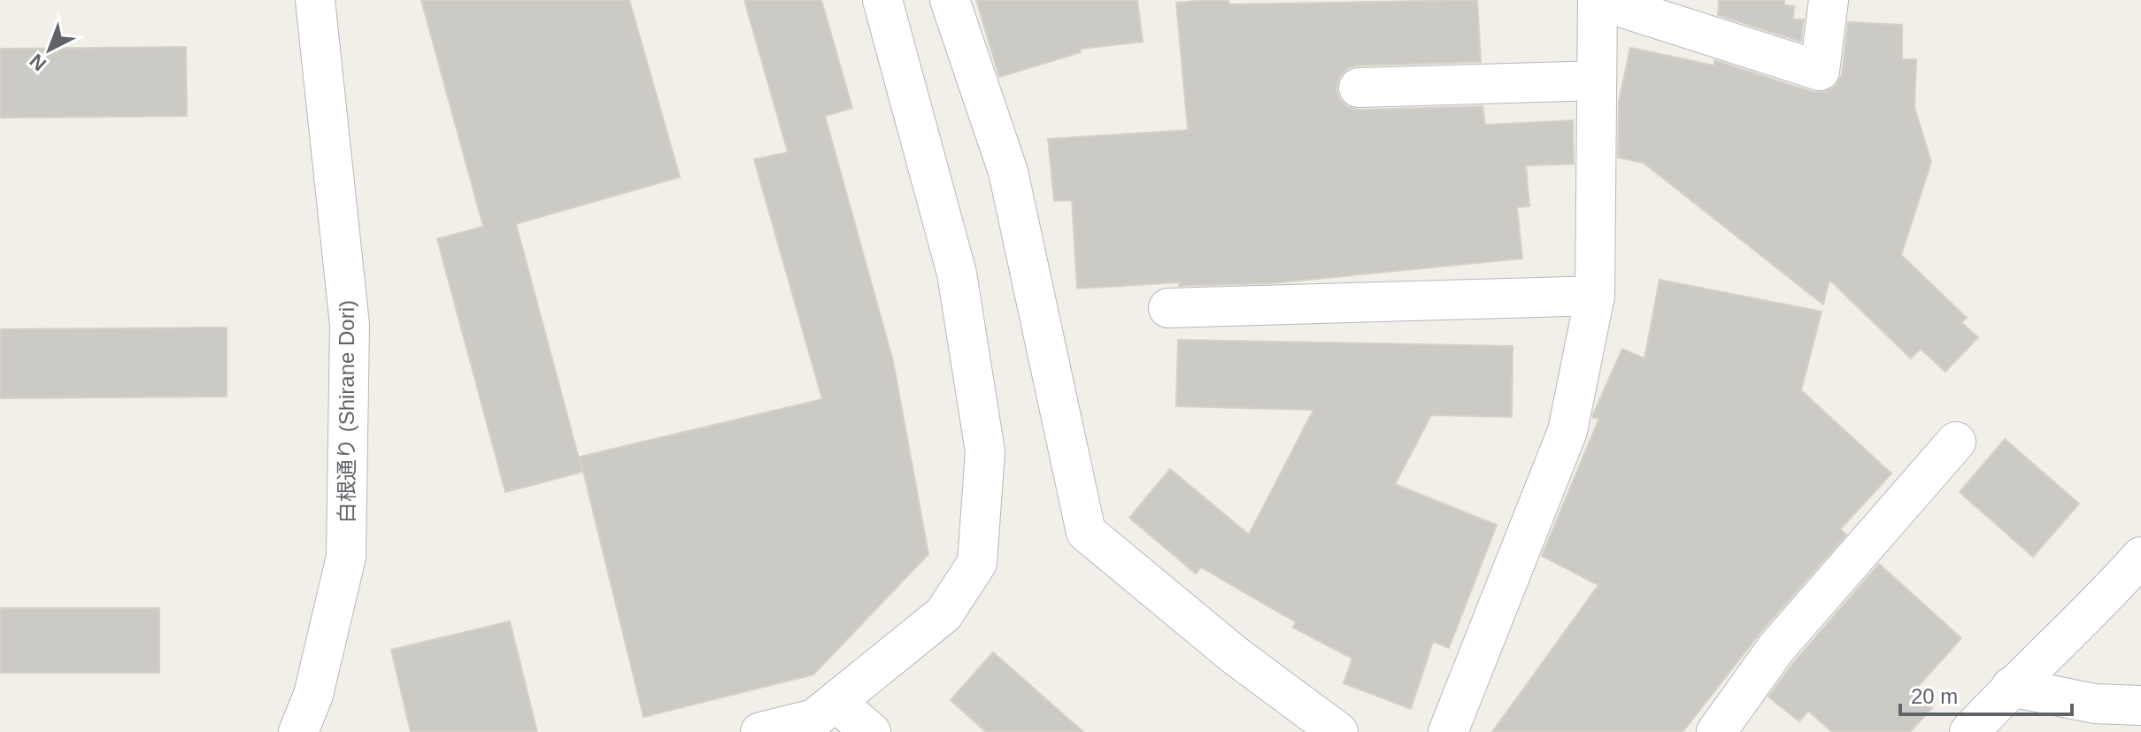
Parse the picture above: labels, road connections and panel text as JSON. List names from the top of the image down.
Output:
{
  "streets": {
    "street": ["白根通り (Shirane Dori)"]
  },
  "scale_bar": "20 m",
  "north": "bottom left"
}
